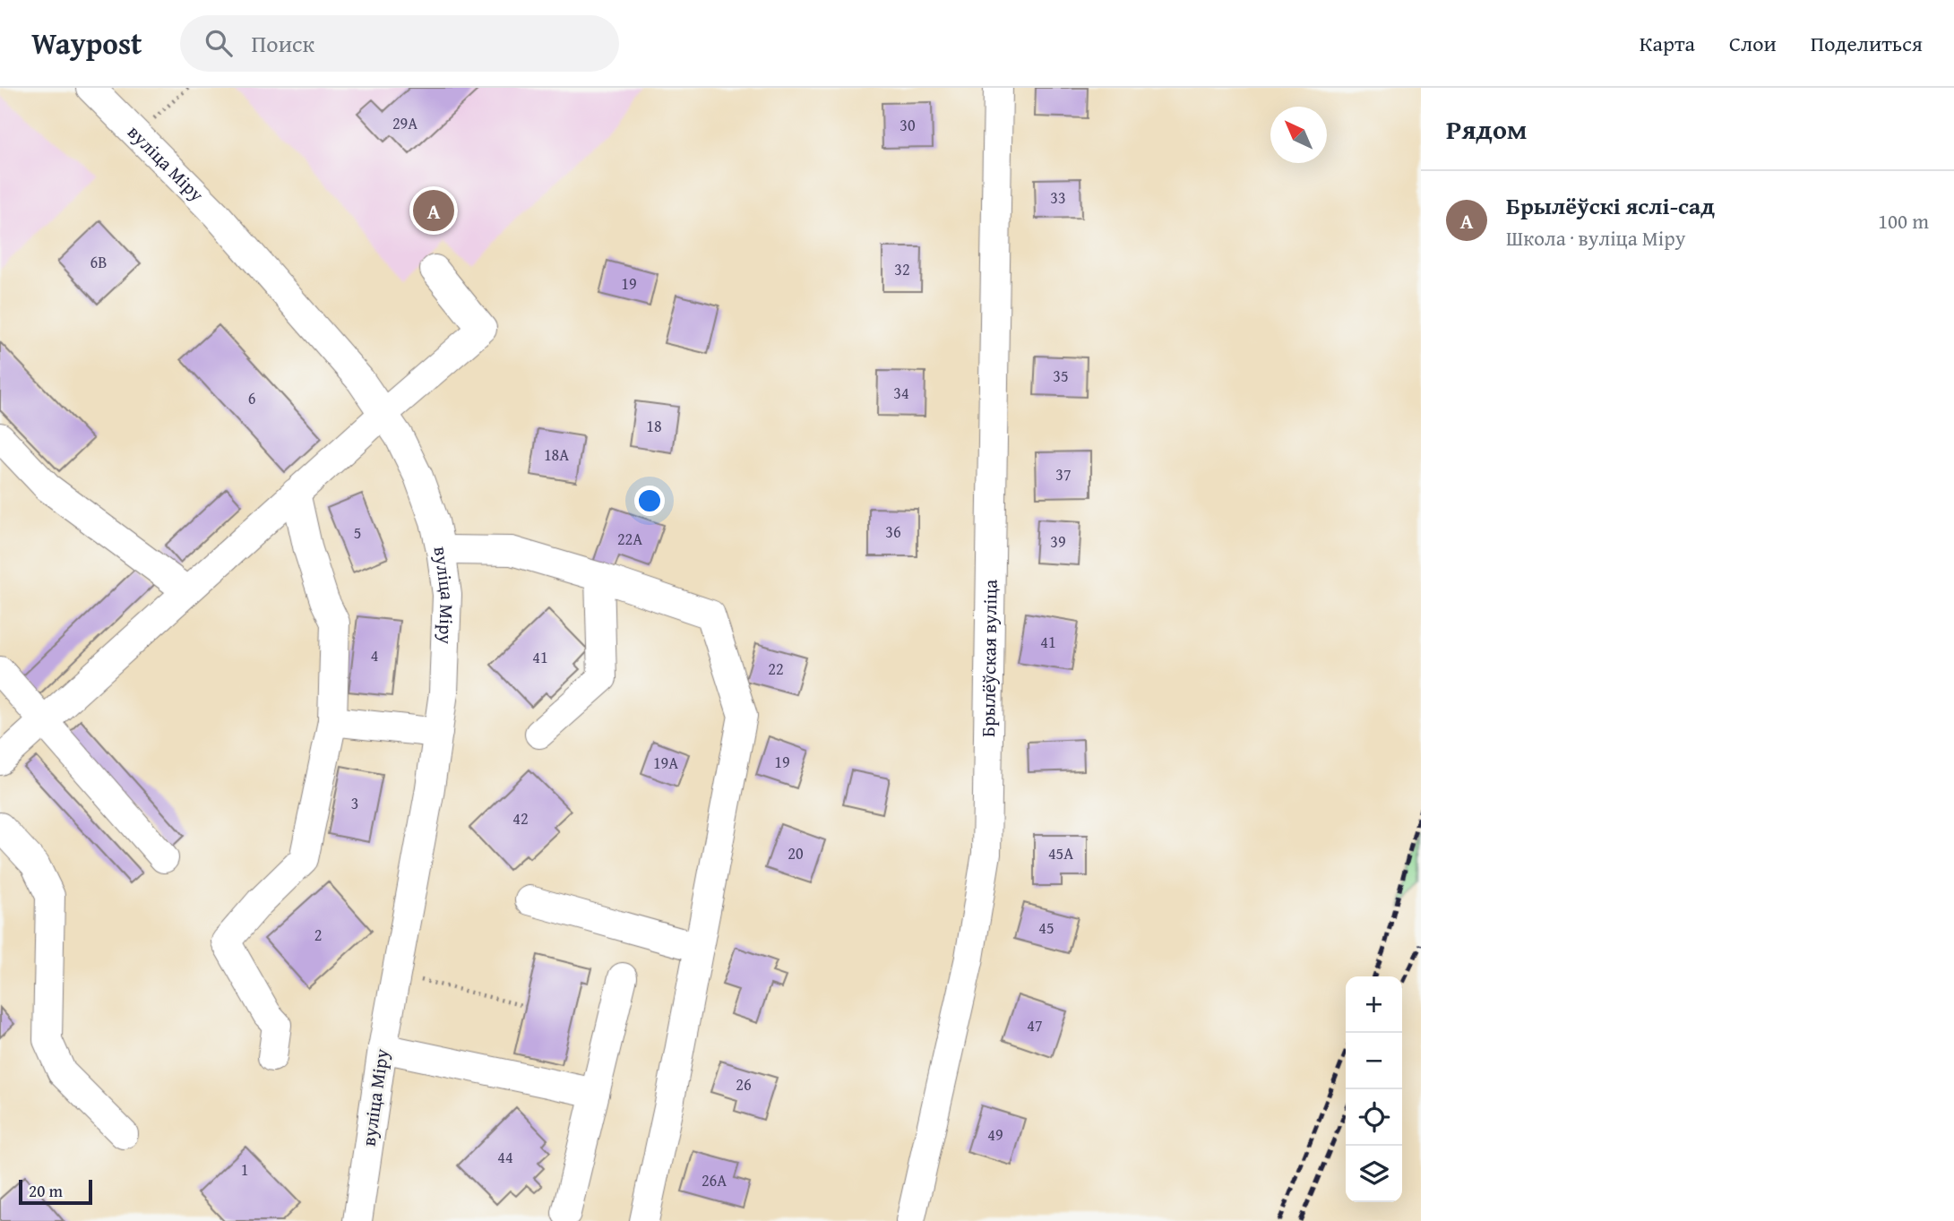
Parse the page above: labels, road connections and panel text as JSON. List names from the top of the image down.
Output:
{
  "streets": {
    "street": ["вуліца Міру", "Брылёўская вуліца"]
  },
  "house_numbers": [
    "29А",
    "30",
    "33",
    "6В",
    "32",
    "19",
    "35",
    "34",
    "6",
    "18",
    "18А",
    "37",
    "36",
    "5",
    "22А",
    "39",
    "41",
    "4",
    "41",
    "22",
    "19",
    "19А",
    "3",
    "42",
    "20",
    "45А",
    "45",
    "2",
    "47",
    "26",
    "49",
    "44",
    "1",
    "26А"
  ],
  "scale_bar": "20 m",
  "north": "top left",
  "page": {
    "header": "Waypost",
    "search": "Поиск",
    "nav": ["Карта", "Слои", "Поделиться"],
    "heading": "Рядом",
    "list": [
      {
        "mark": "A",
        "name": "Брылёўскі яслі-сад",
        "note": "Школа · вуліца Міру",
        "value": "100 m"
      }
    ],
    "pins": "A",
    "map_buttons": ["+", "−"],
    "scale": "20 m"
  }
}
